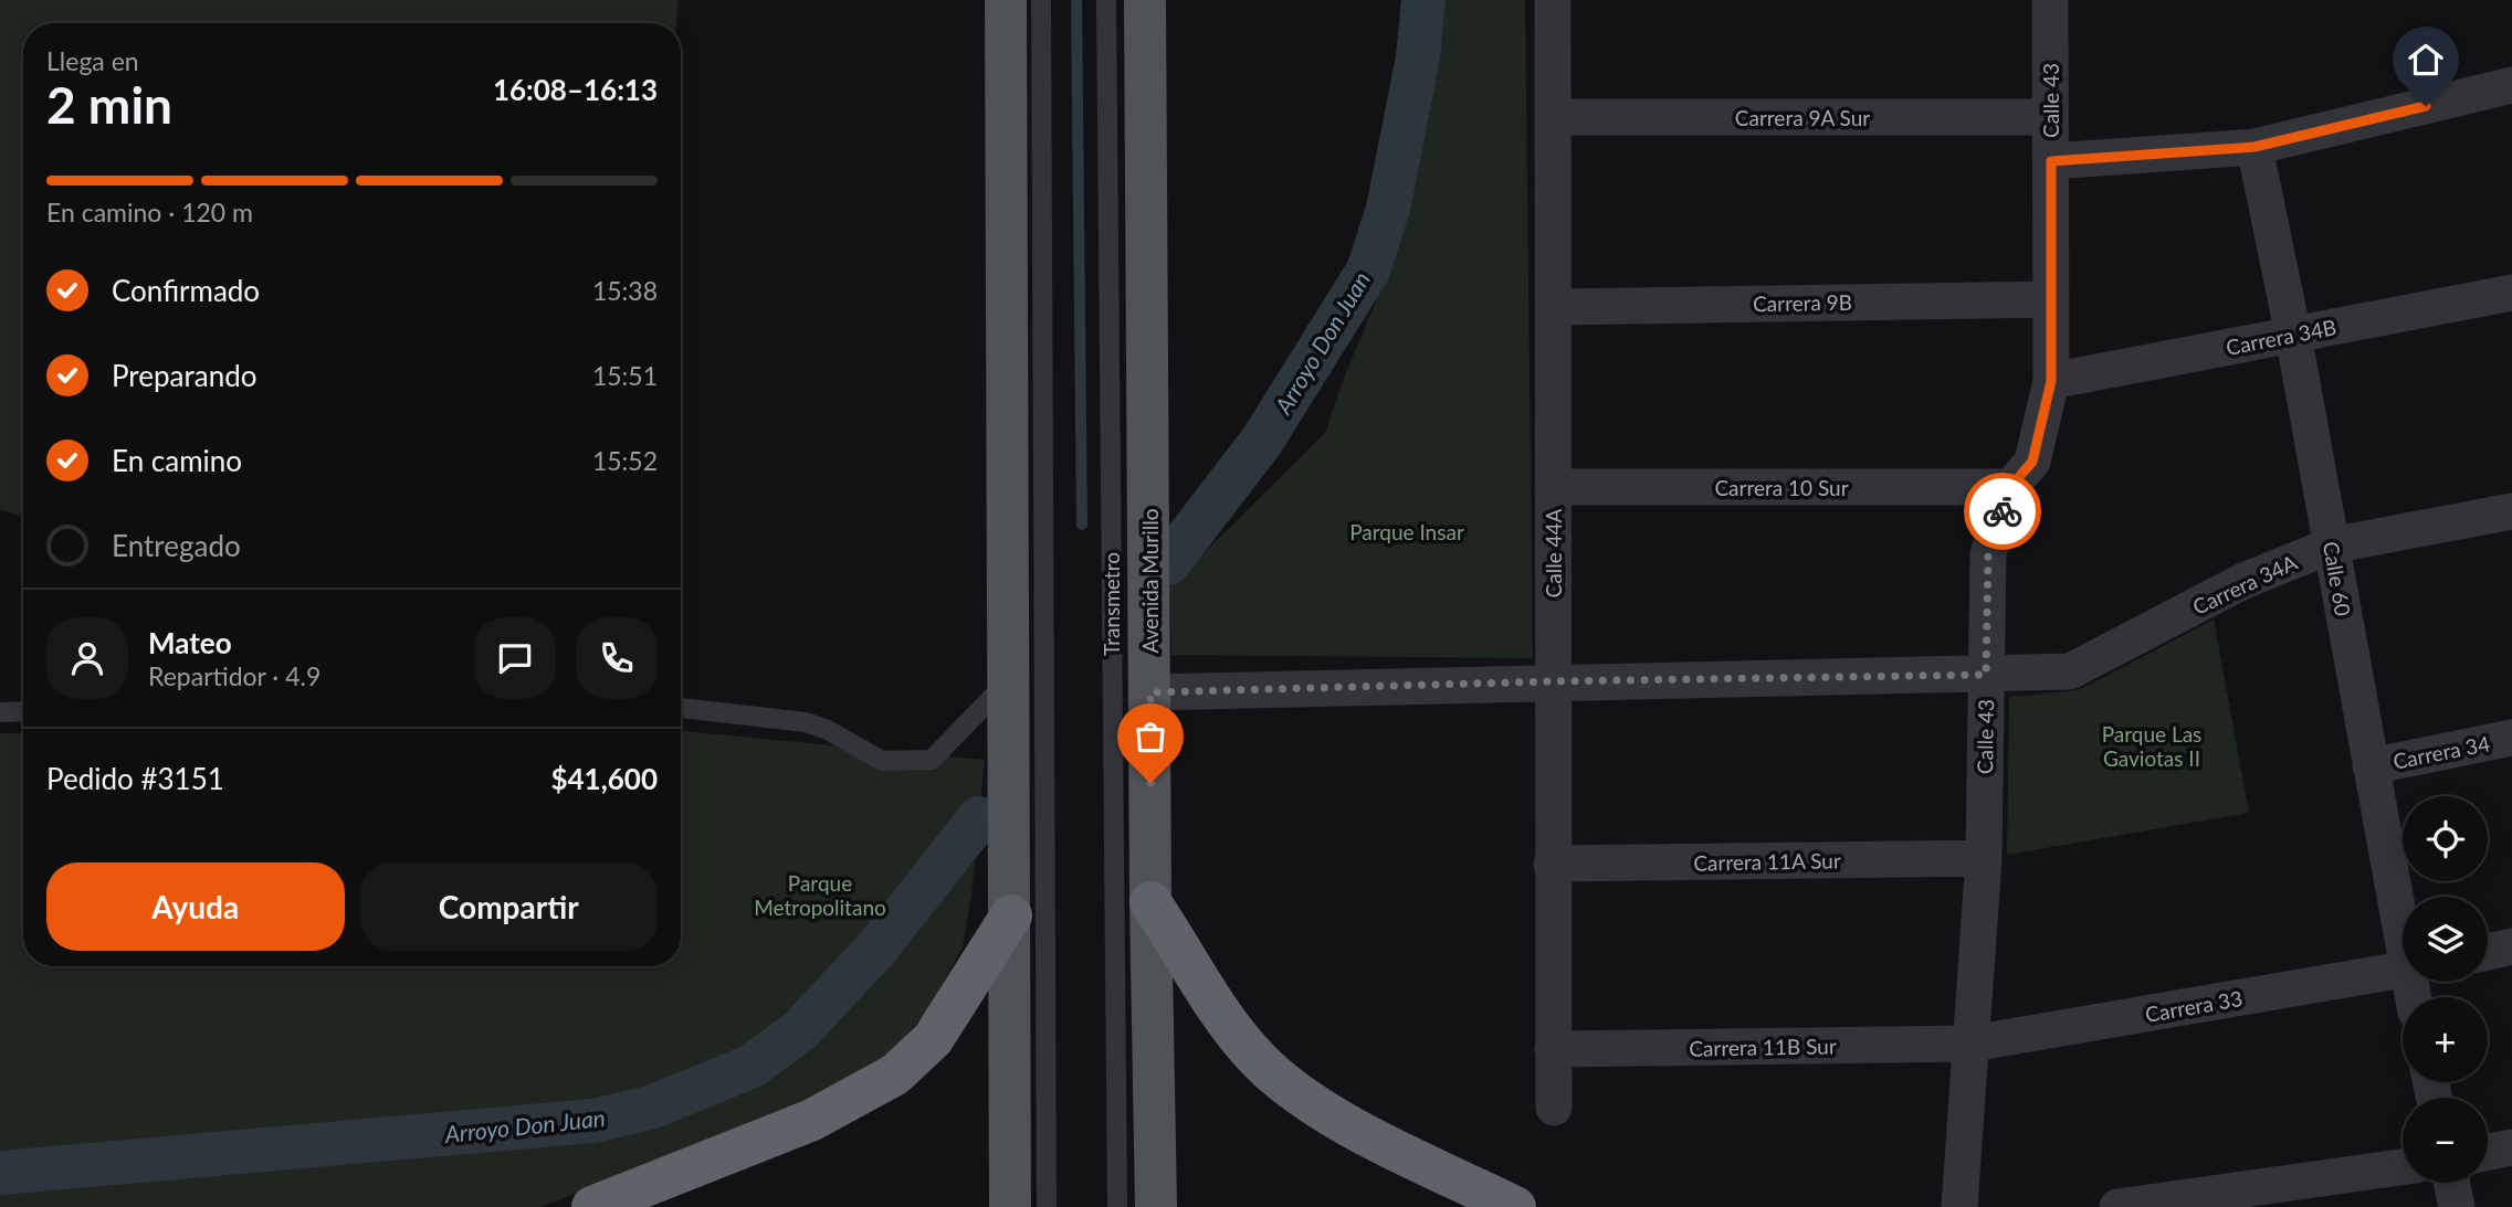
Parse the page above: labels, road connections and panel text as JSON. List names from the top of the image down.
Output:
{
  "streets": {
    "main road": ["Avenida Murillo"],
    "street": [
      "Calle 43",
      "Carrera 9A Sur",
      "Carrera 9B",
      "Carrera 34B",
      "Carrera 10 Sur",
      "Calle 44A",
      "Calle 60",
      "Carrera 34A",
      "Carrera 34",
      "Carrera 11A Sur",
      "Carrera 33",
      "Carrera 11B Sur"
    ],
    "lane": ["Transmetro"]
  },
  "crossings": [
    ["Calle 43", "Carrera 9A Sur"],
    ["Calle 43", "Carrera 9B"],
    ["Calle 43", "Carrera 34B"],
    ["Calle 43", "Carrera 10 Sur"],
    ["Calle 43", "Carrera 34A"],
    ["Calle 43", "Carrera 11A Sur"],
    ["Calle 43", "Carrera 33"],
    ["Calle 43", "Carrera 11B Sur"],
    ["Carrera 9A Sur", "Calle 44A"],
    ["Carrera 9B", "Calle 44A"],
    ["Carrera 34B", "Calle 60"],
    ["Carrera 10 Sur", "Calle 44A"],
    ["Calle 44A", "Carrera 34A"],
    ["Calle 44A", "Carrera 11A Sur"],
    ["Calle 44A", "Carrera 11B Sur"],
    ["Calle 60", "Carrera 34A"],
    ["Calle 60", "Carrera 34"],
    ["Avenida Murillo", "Carrera 34A"],
    ["Carrera 33", "Carrera 11B Sur"]
  ],
  "water": ["Arroyo Don Juan"],
  "parks": ["Parque Insar", "Parque Las Gaviotas II", "Parque Metropolitano"],
  "page": {
    "heading": ["2 min", "Llega en", "16:08–16:13"],
    "panel": [
      "Mateo",
      "Repartidor · 4.9",
      "Pedido #3151",
      "$41,600"
    ],
    "bar": "En camino · 120 m",
    "list": [
      ["Confirmado", "15:38"],
      ["Preparando", "15:51"],
      ["En camino", "15:52"],
      "Entregado"
    ],
    "map_buttons": ["+", "−"],
    "buttons": ["Ayuda", "Compartir"]
  }
}
